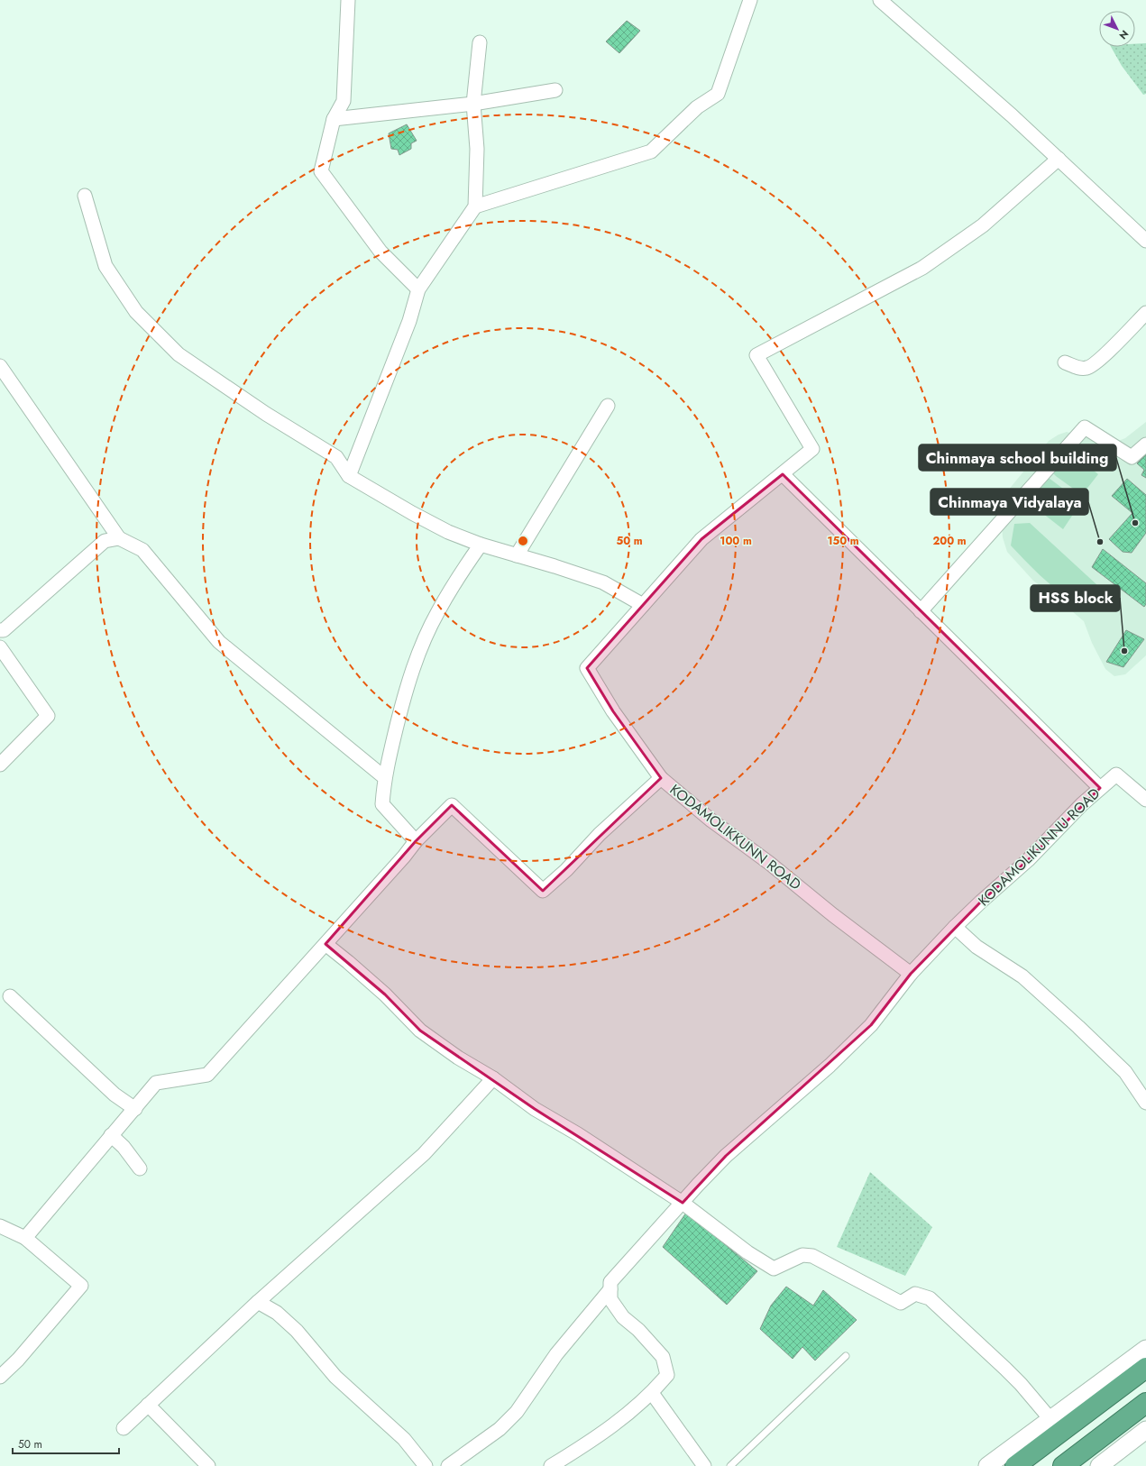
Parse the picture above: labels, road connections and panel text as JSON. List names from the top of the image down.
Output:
{
  "streets": {
    "street": ["KODAMOLIKKUNN ROAD", "KODAMOLIKUNNU ROAD"]
  },
  "places": ["Chinmaya school building", "Chinmaya Vidyalaya", "HSS block"],
  "scale_bar": "50 m",
  "north": "bottom right",
  "rings": [
    "50 m",
    "100 m",
    "150 m",
    "200 m"
  ]
}
